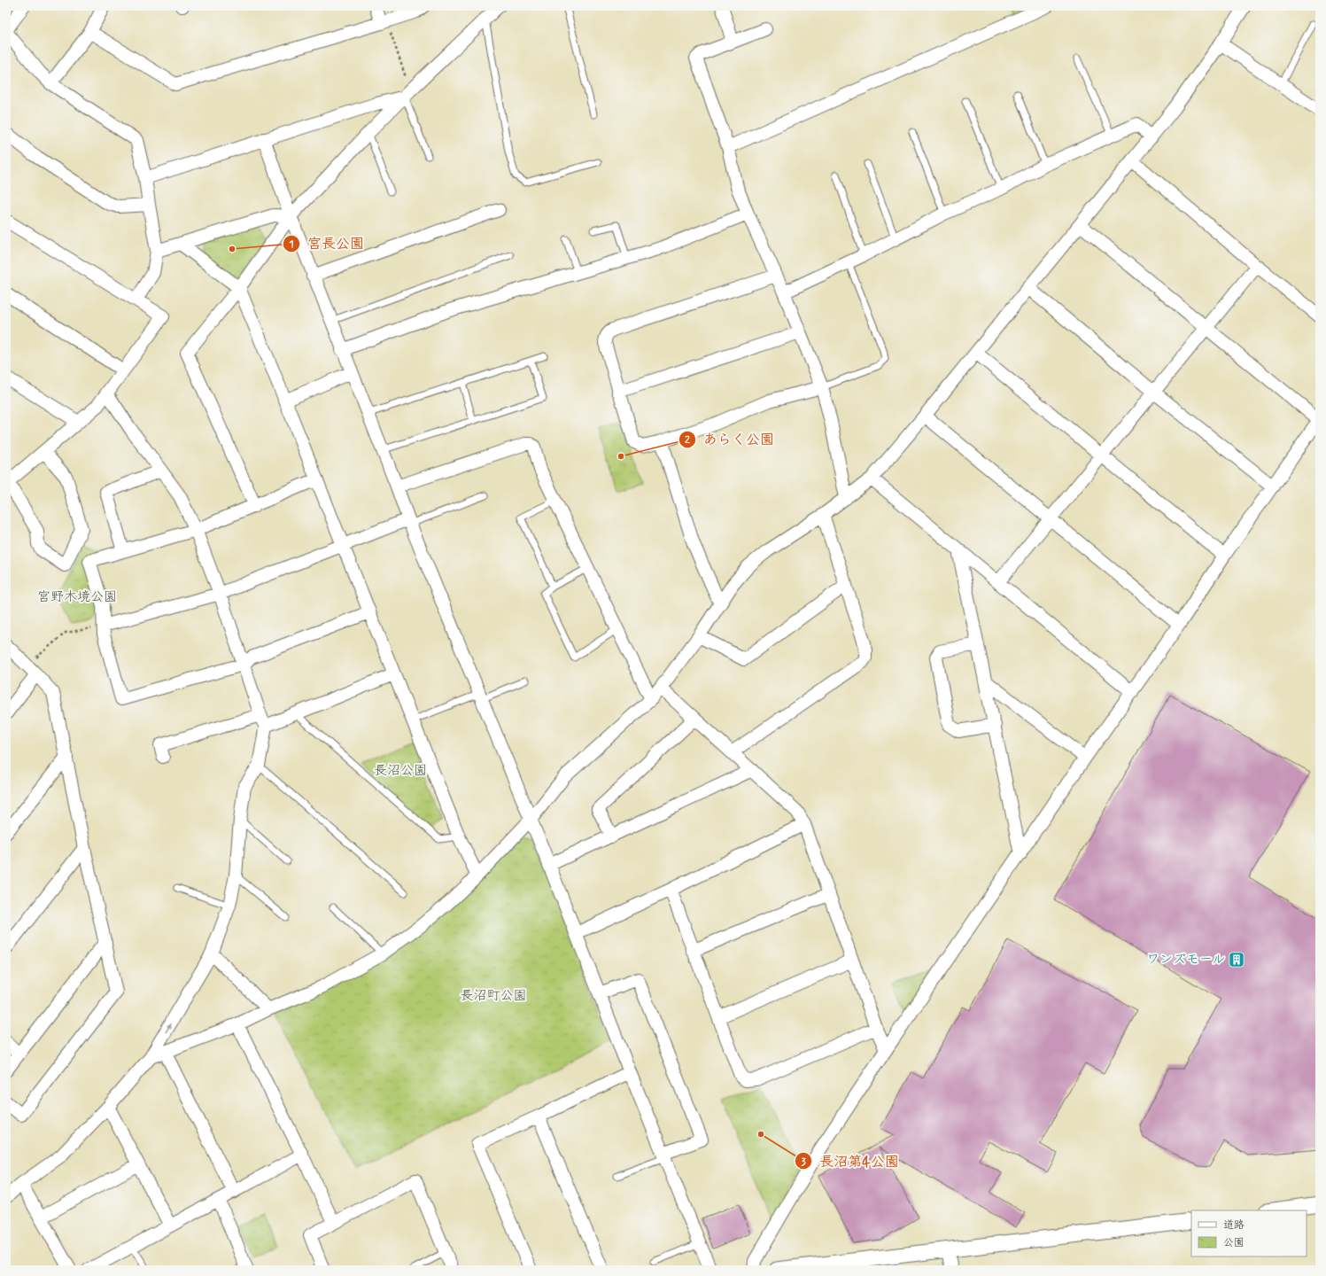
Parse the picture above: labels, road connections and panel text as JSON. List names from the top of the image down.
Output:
{
  "parks": ["宮野木境公園", "長沼公園", "長沼町公園"],
  "places": {
    "other": ["宮長公園", "あらく公園", "長沼第4公園"],
    "building": ["ワンズモール"]
  },
  "legend": ["道路", "公園"]
}
